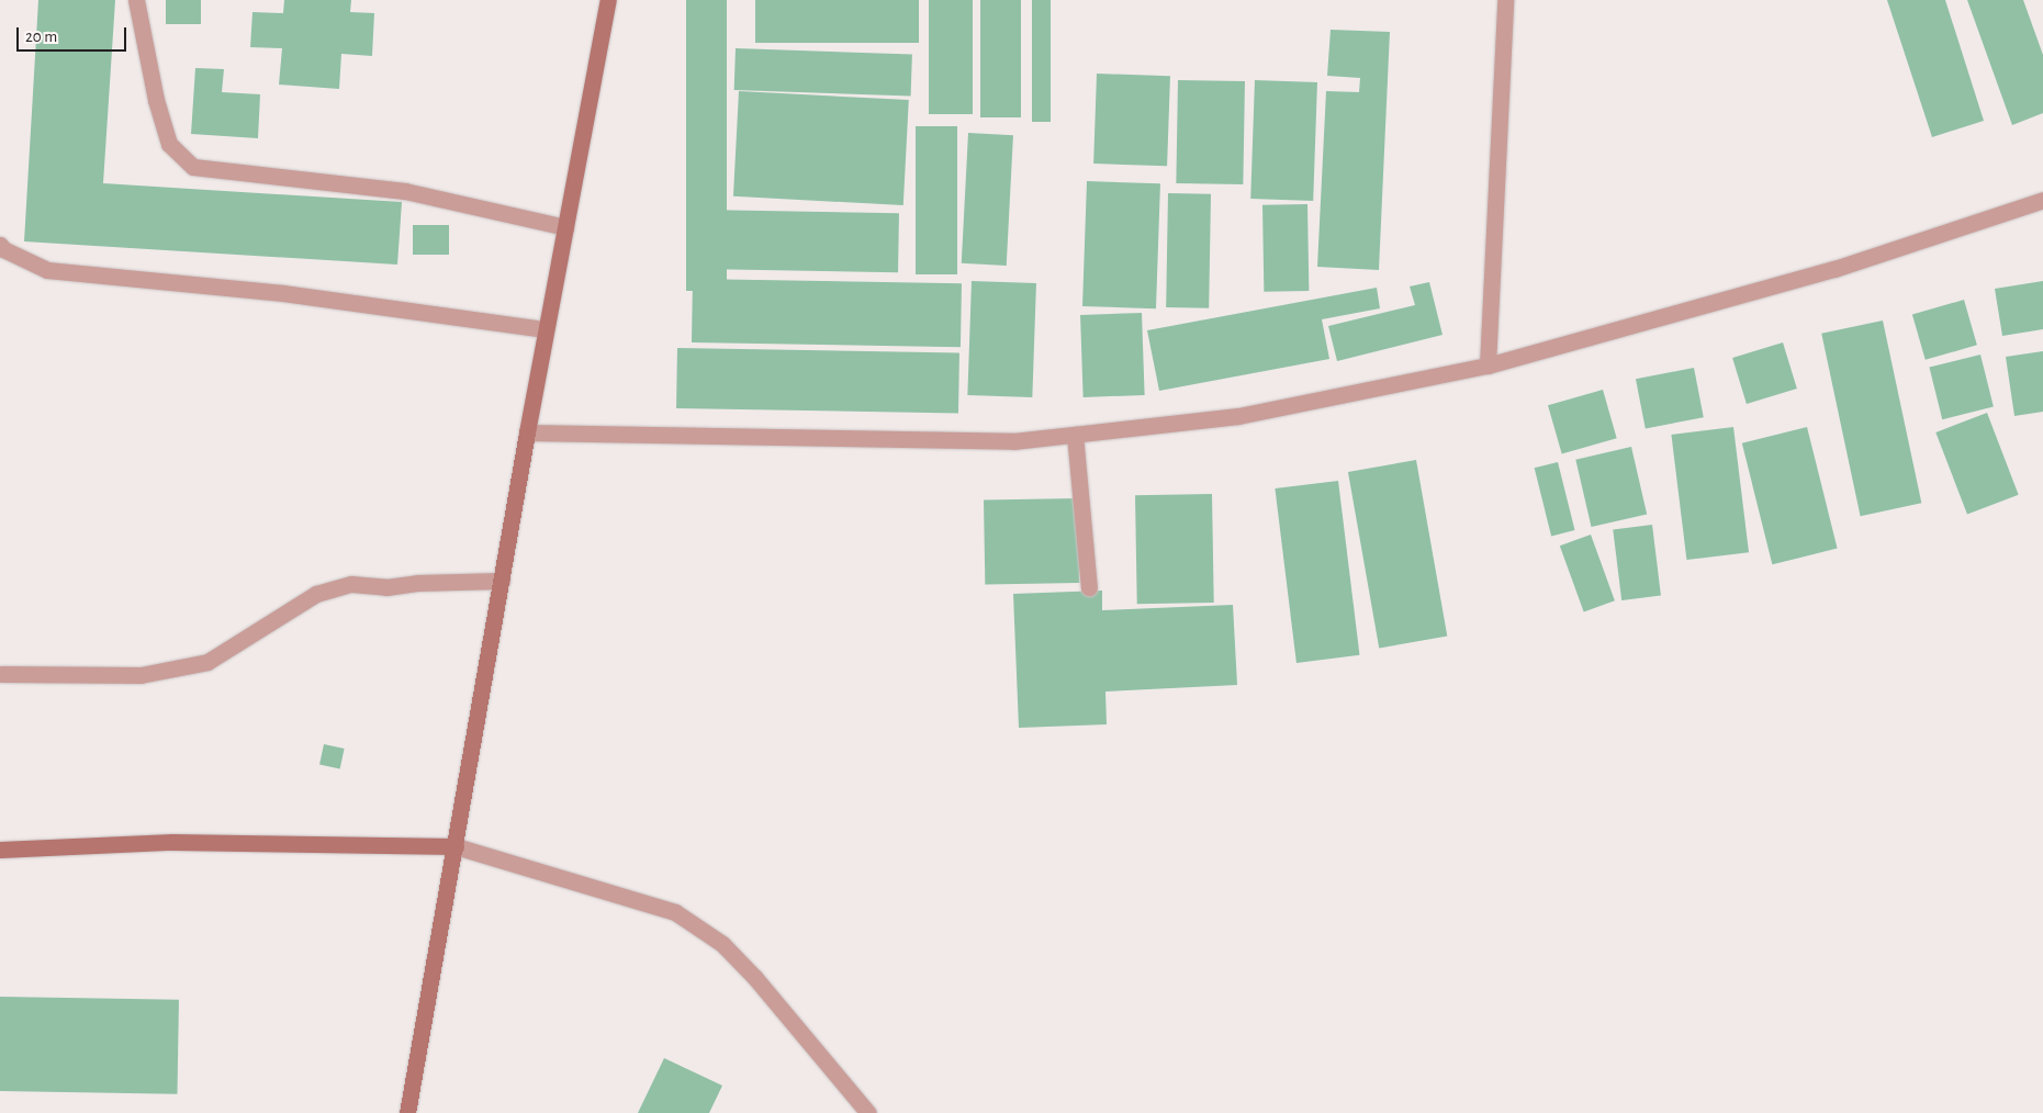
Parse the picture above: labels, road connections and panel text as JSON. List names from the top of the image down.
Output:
{
  "scale_bar": "20 m"
}
